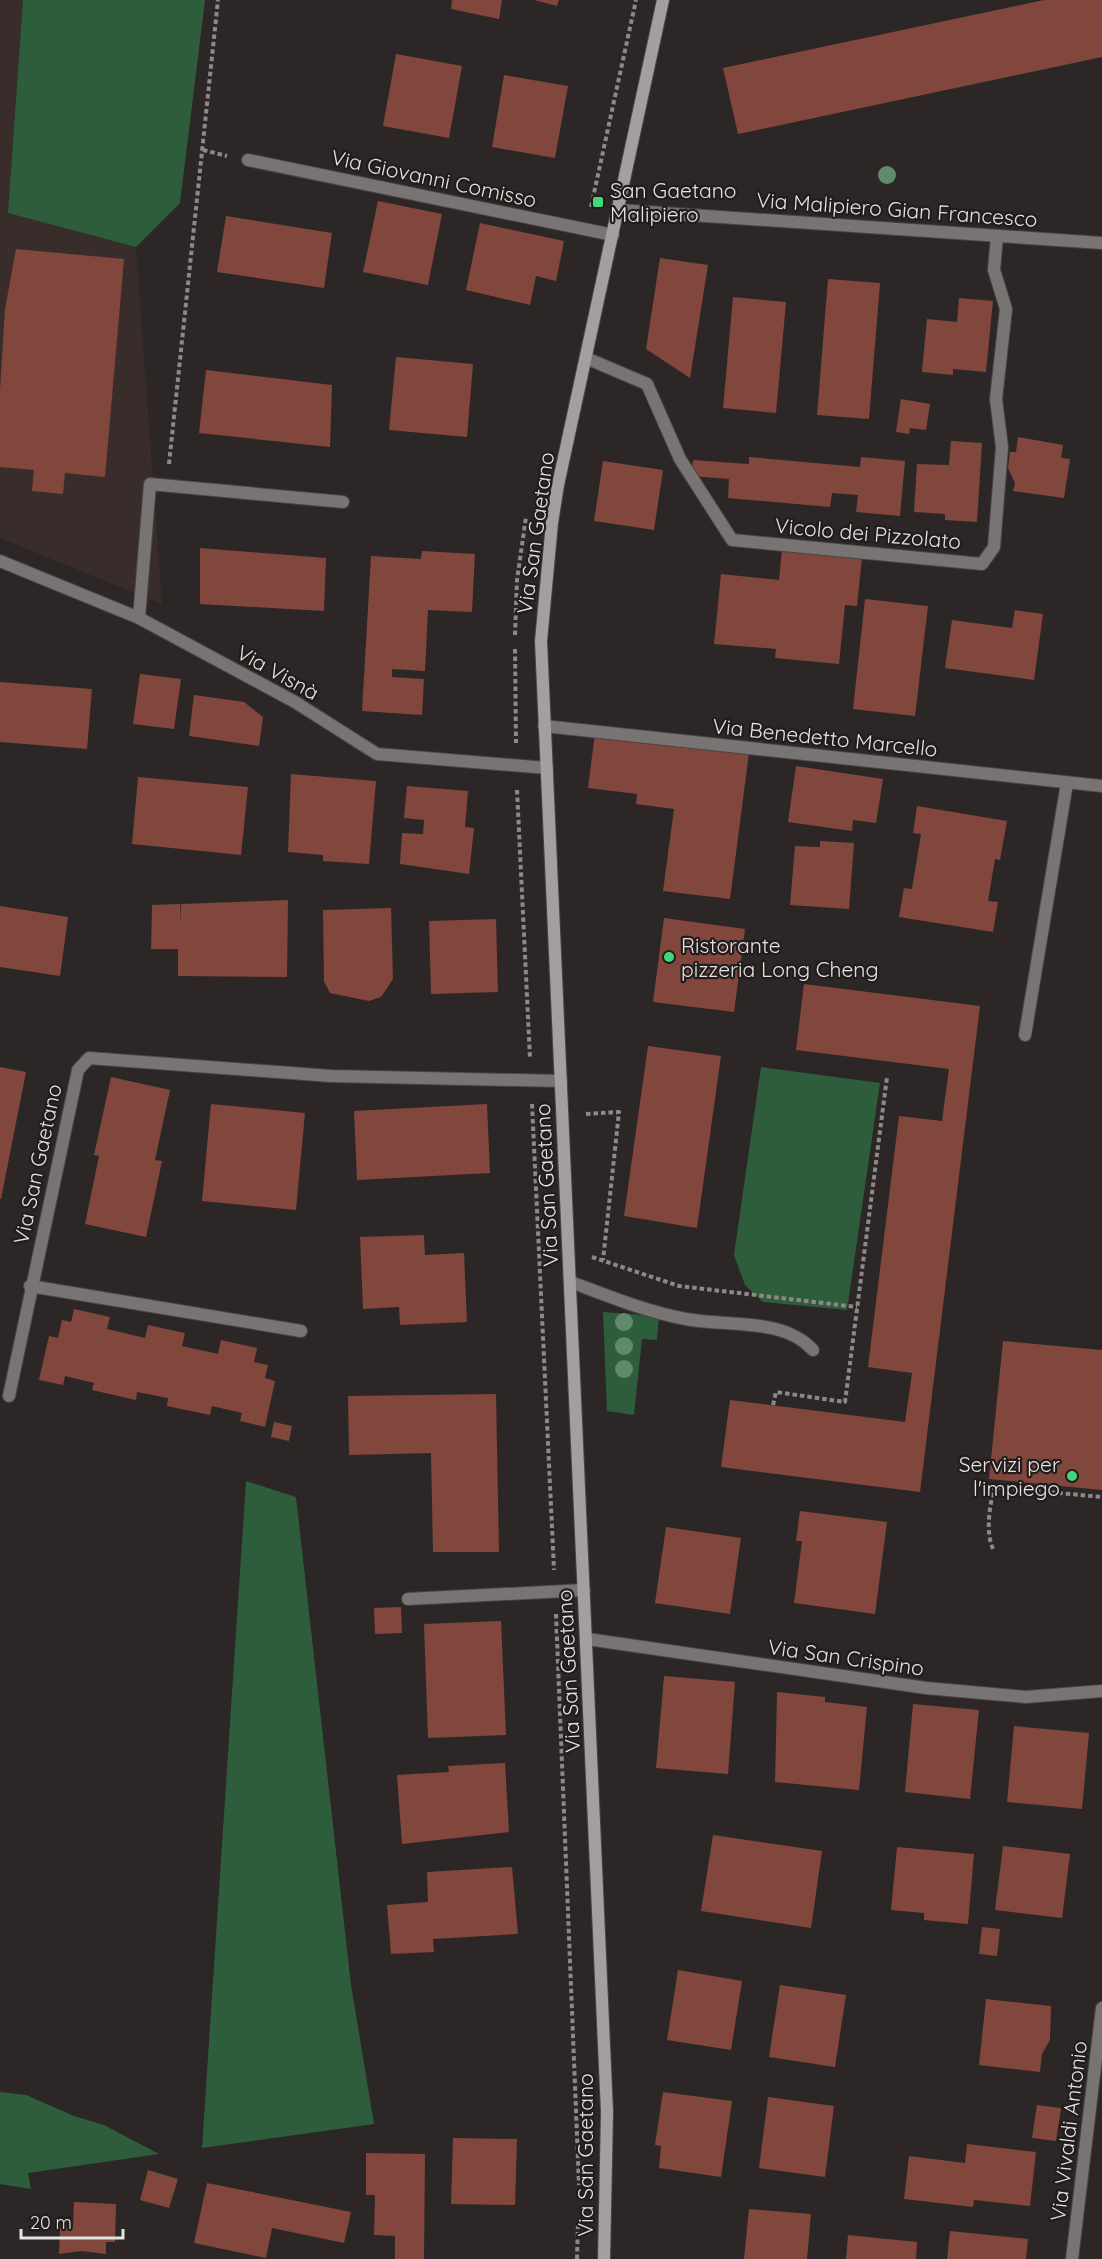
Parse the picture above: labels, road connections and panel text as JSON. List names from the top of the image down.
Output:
{
  "streets": {
    "street": [
      "Via Giovanni Comisso",
      "Via Malipiero Gian Francesco",
      "Via San Gaetano",
      "Vicolo dei Pizzolato",
      "Via Visnà",
      "Via Benedetto Marcello",
      "Via San Crispino",
      "Via Vivaldi Antonio"
    ]
  },
  "crossings": [
    ["Via Giovanni Comisso", "Via San Gaetano"],
    ["Via Malipiero Gian Francesco", "Via San Gaetano"],
    ["Via Malipiero Gian Francesco", "Vicolo dei Pizzolato"],
    ["Via San Gaetano", "Vicolo dei Pizzolato"],
    ["Via San Gaetano", "Via Visnà"],
    ["Via San Gaetano", "Via Benedetto Marcello"],
    ["Via San Gaetano", "Via San Crispino"]
  ],
  "places": {
    "transit": ["San Gaetano Malipiero"],
    "other": ["Ristorante pizzeria Long Cheng", "Servizi per l'impiego"]
  },
  "scale_bar": "20 m"
}
